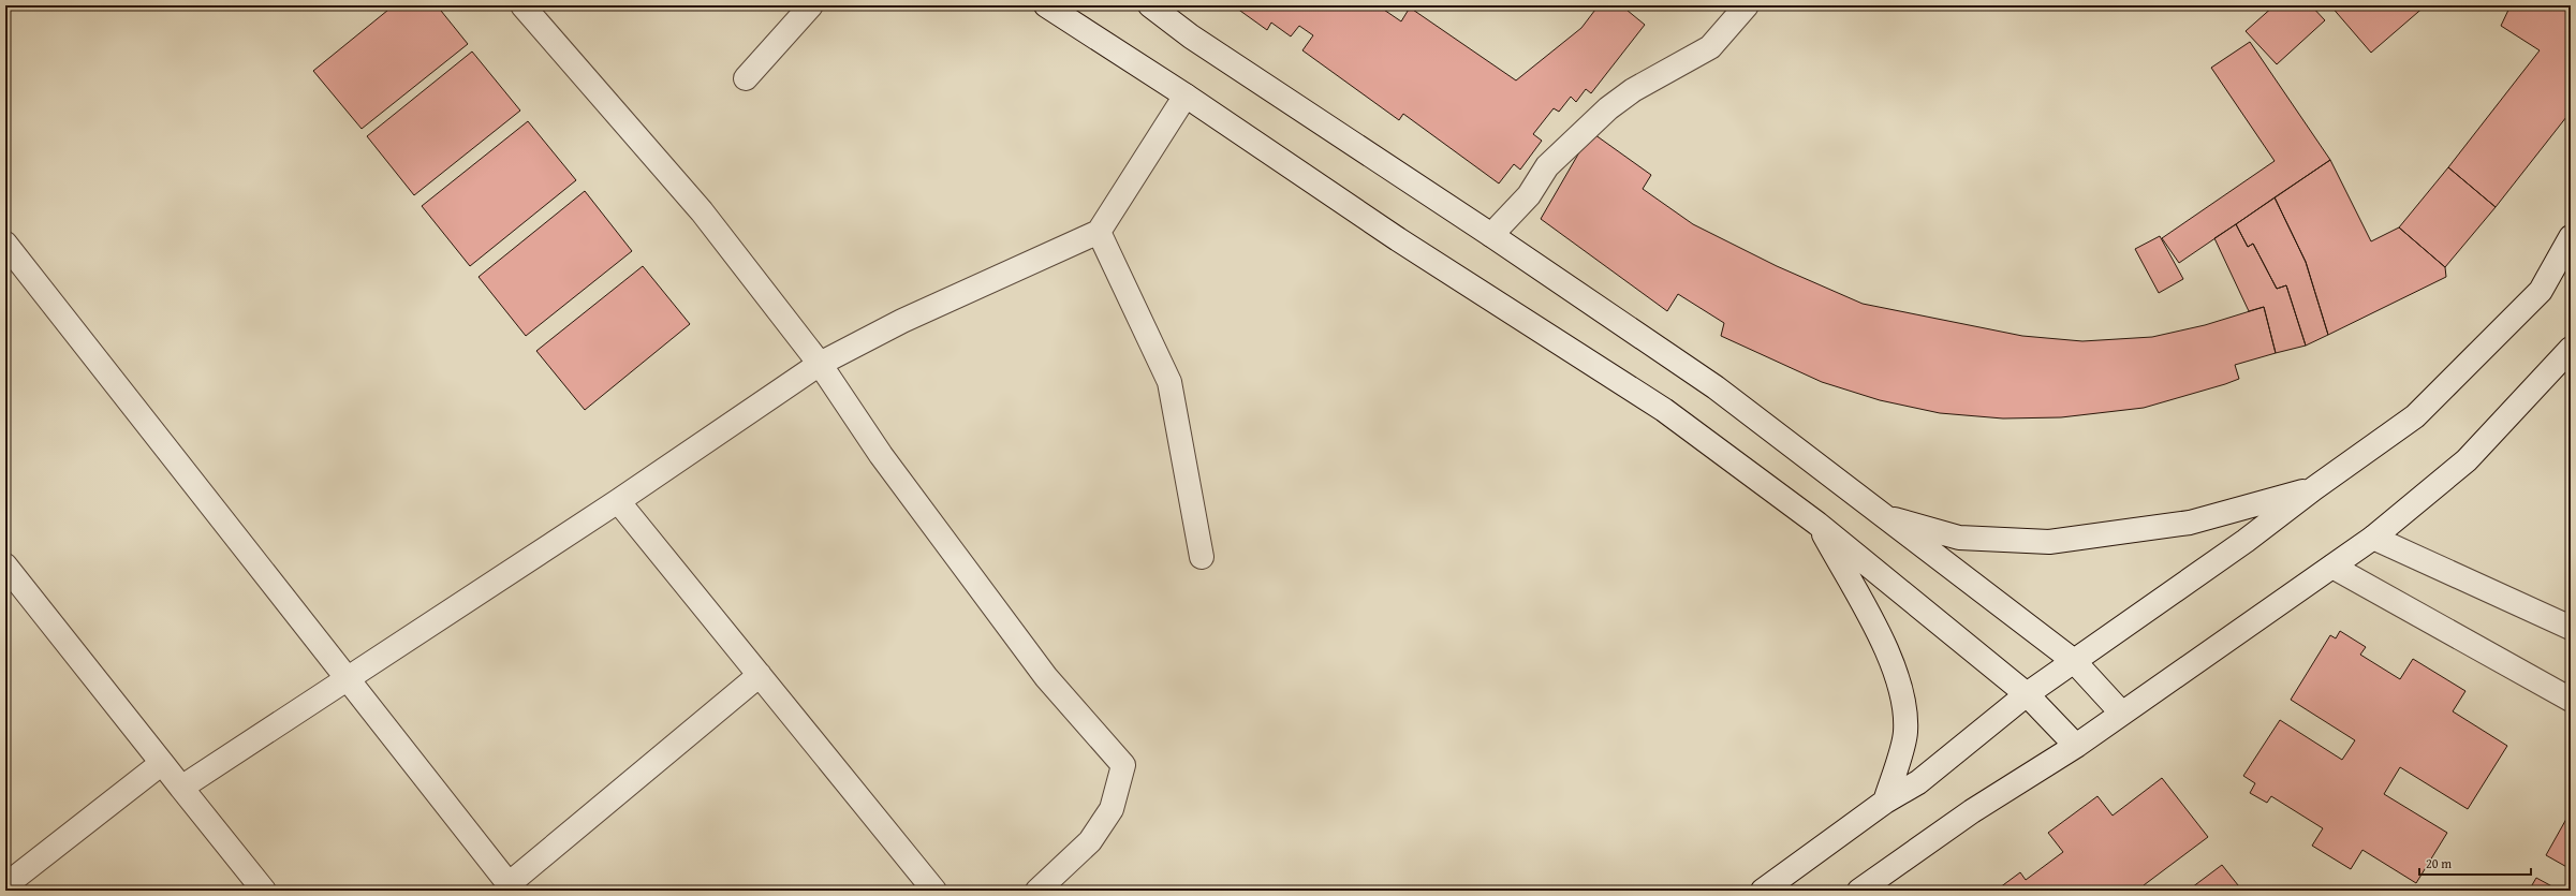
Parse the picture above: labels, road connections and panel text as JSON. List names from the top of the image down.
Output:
{
  "scale_bar": "20 m"
}
